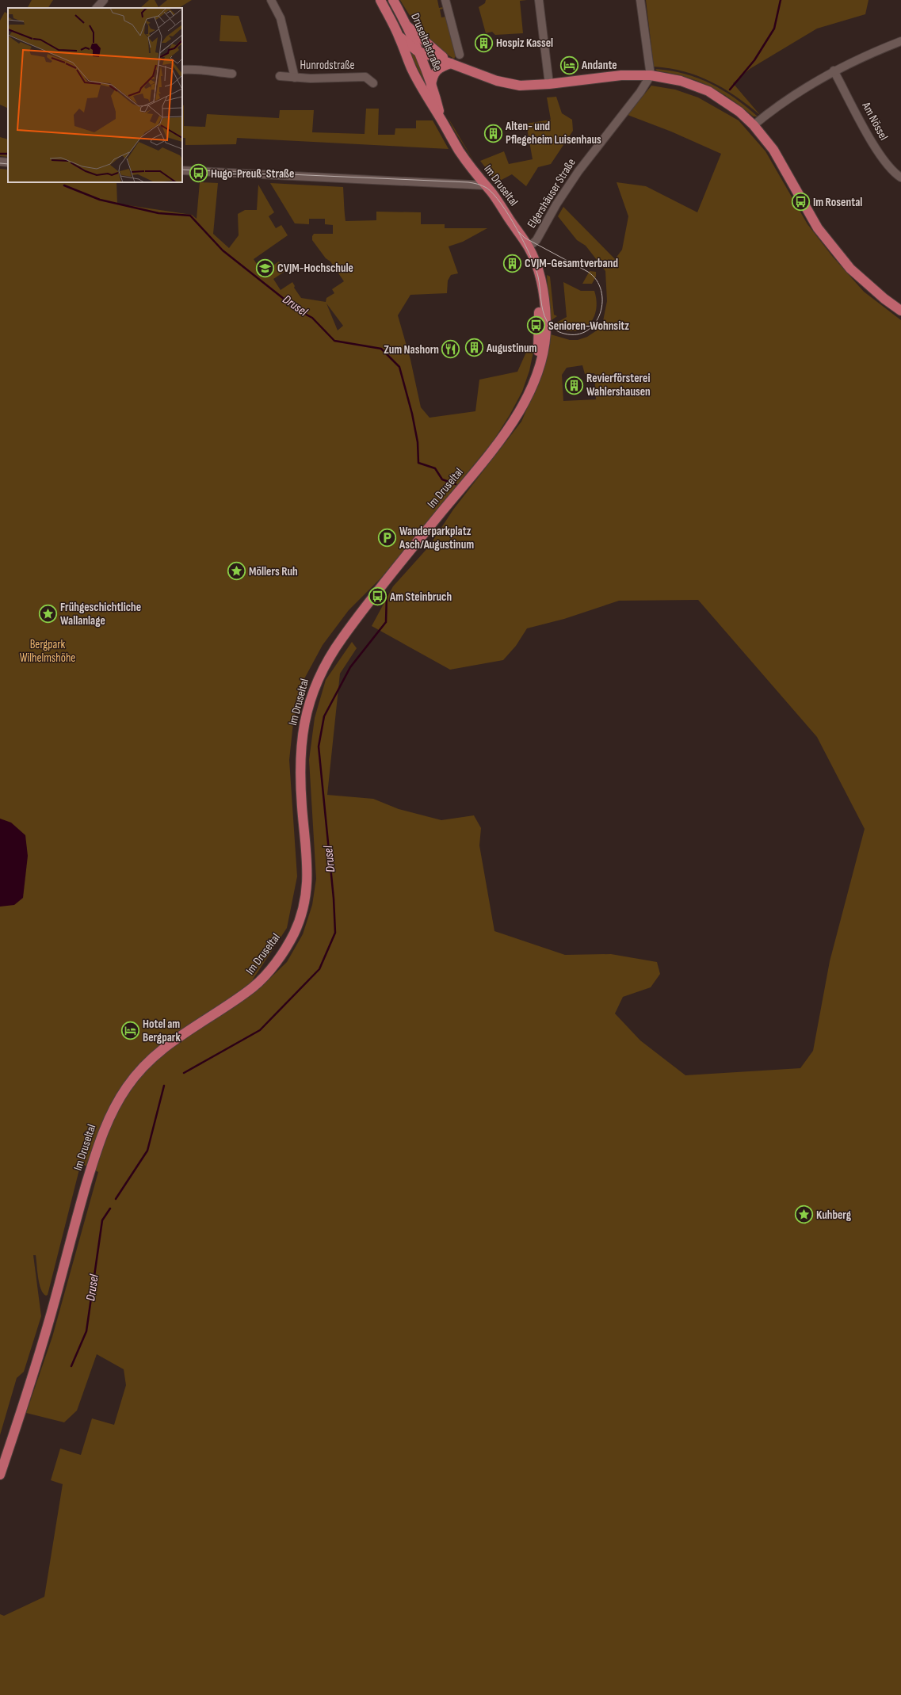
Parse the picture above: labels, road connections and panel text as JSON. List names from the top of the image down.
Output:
{
  "streets": {
    "main road": ["Druseltalstraße", "Im Druseltal"],
    "street": ["Hunrodstraße", "Am Nössel", "Elgershäuser Straße"]
  },
  "crossings": [
    ["Druseltalstraße", "Im Druseltal"],
    ["Im Druseltal", "Elgershäuser Straße"]
  ],
  "water": ["Drusel"],
  "parks": ["Bergpark Wilhelmshöhe"],
  "places": {
    "building": [
      "Hospiz Kassel",
      "Alten- und Pflegeheim Luisenhaus",
      "CVJM-Gesamtverband",
      "Augustinum",
      "Revierförsterei Wahlershausen"
    ],
    "hotel": ["Andante", "Hotel am Bergpark"],
    "bus stop": [
      "Hugo-Preuß-Straße",
      "Im Rosental",
      "Senioren-Wohnsitz",
      "Am Steinbruch"
    ],
    "school or university": ["CVJM-Hochschule"],
    "restaurant": ["Zum Nashorn"],
    "parking": ["Wanderparkplatz Asch/Augustinum"],
    "place": ["Möllers Ruh", "Frühgeschichtliche Wallanlage", "Kuhberg"]
  }
}
